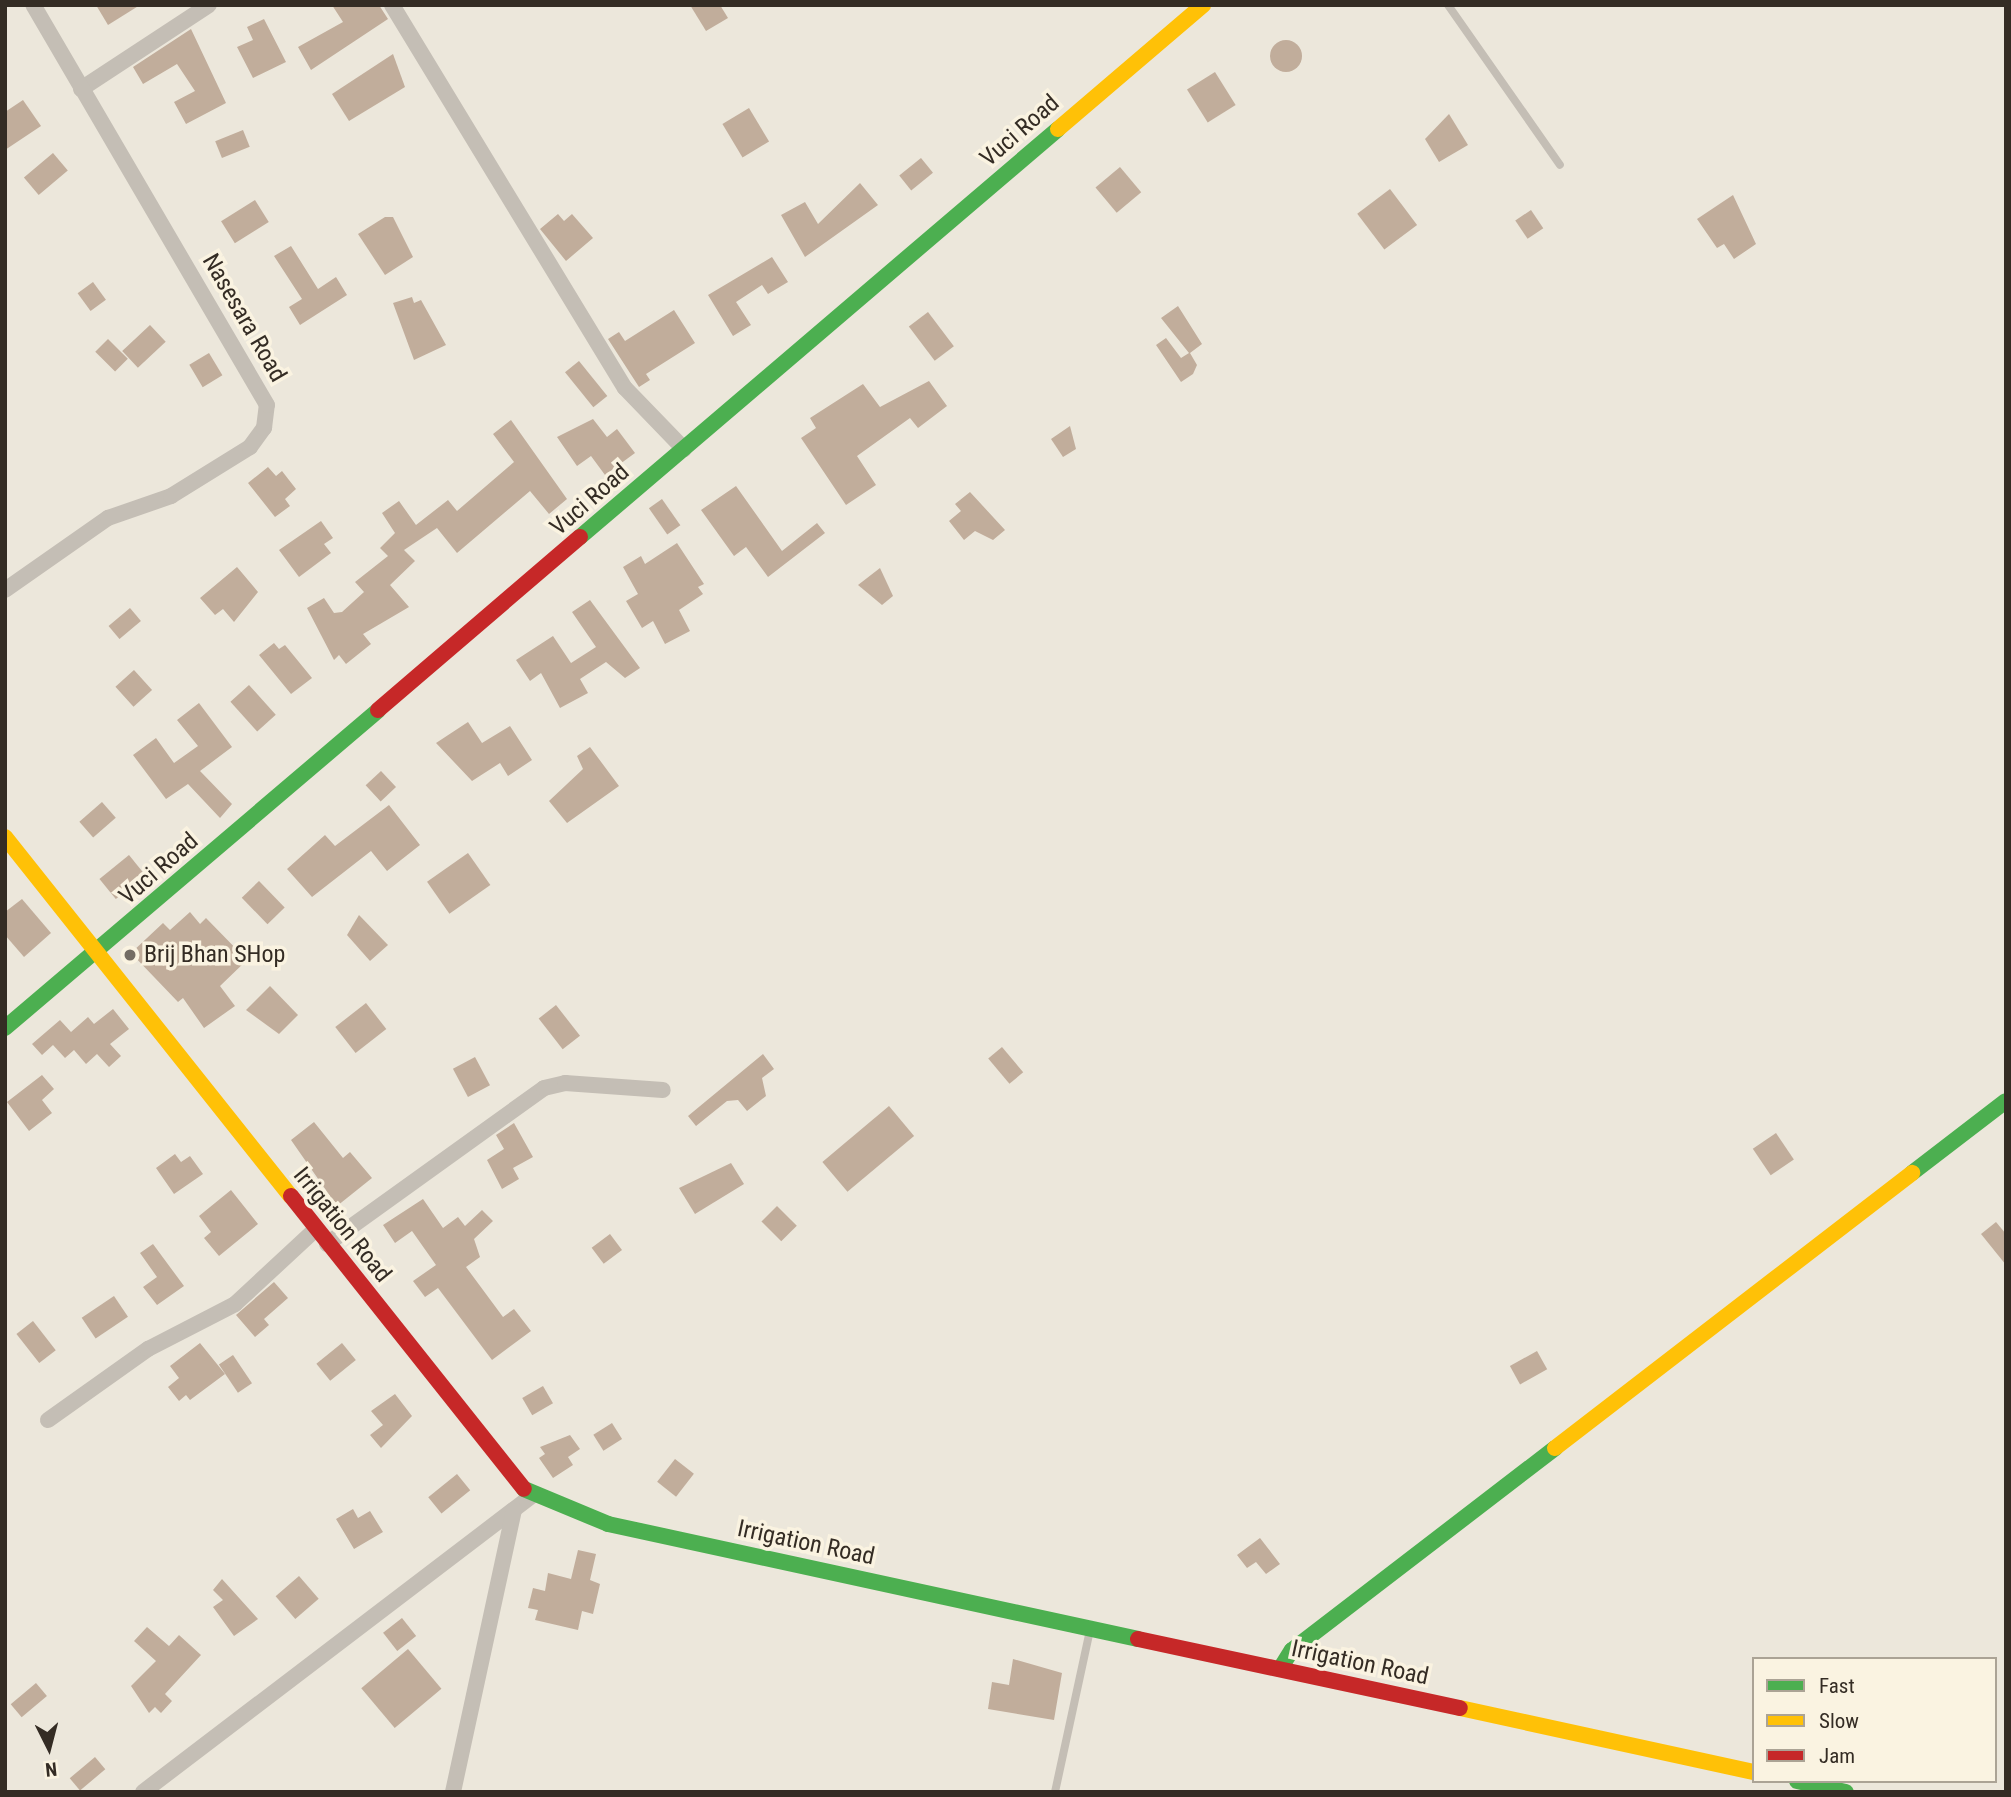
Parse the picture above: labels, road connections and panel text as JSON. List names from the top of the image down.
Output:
{
  "streets": {
    "street": ["Vuci Road", "Nasesara Road", "Irrigation Road"]
  },
  "crossings": [
    ["Vuci Road", "Irrigation Road"]
  ],
  "places": ["Brij Bhan SHop"],
  "legend": ["Fast", "Slow", "Jam"],
  "north": "bottom"
}
